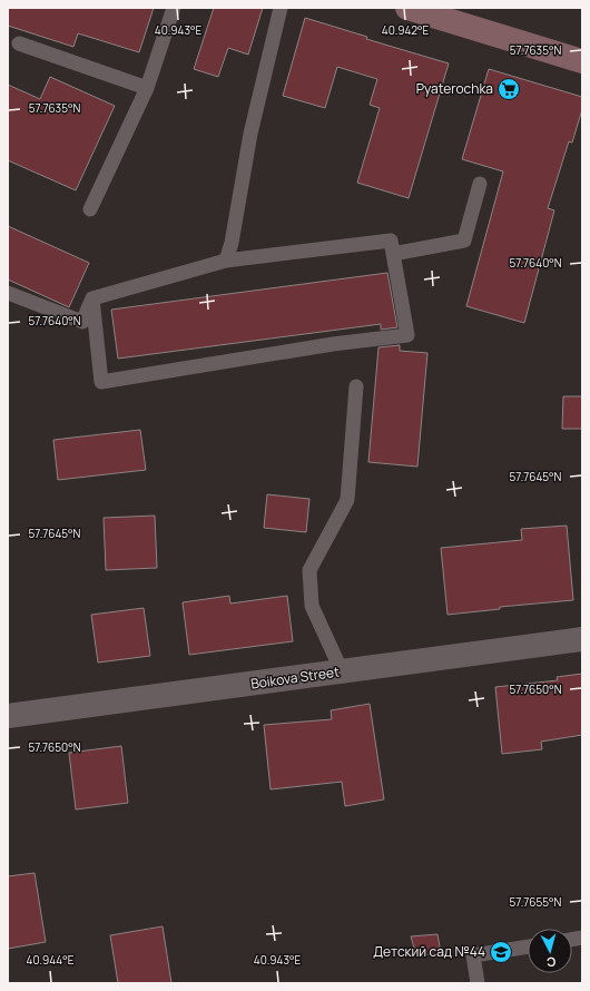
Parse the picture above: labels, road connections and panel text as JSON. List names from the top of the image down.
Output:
{
  "streets": {
    "street": ["Boikova Street"]
  },
  "places": {
    "supermarket": ["Pyaterochka"],
    "school or university": ["Детский сад №44"]
  },
  "north": "bottom",
  "coordinates": [
    "40.943°E",
    "40.942°E",
    "57.7635°N",
    "57.7640°N",
    "57.7645°N",
    "57.7650°N",
    "57.7655°N",
    "40.944°E"
  ]
}
